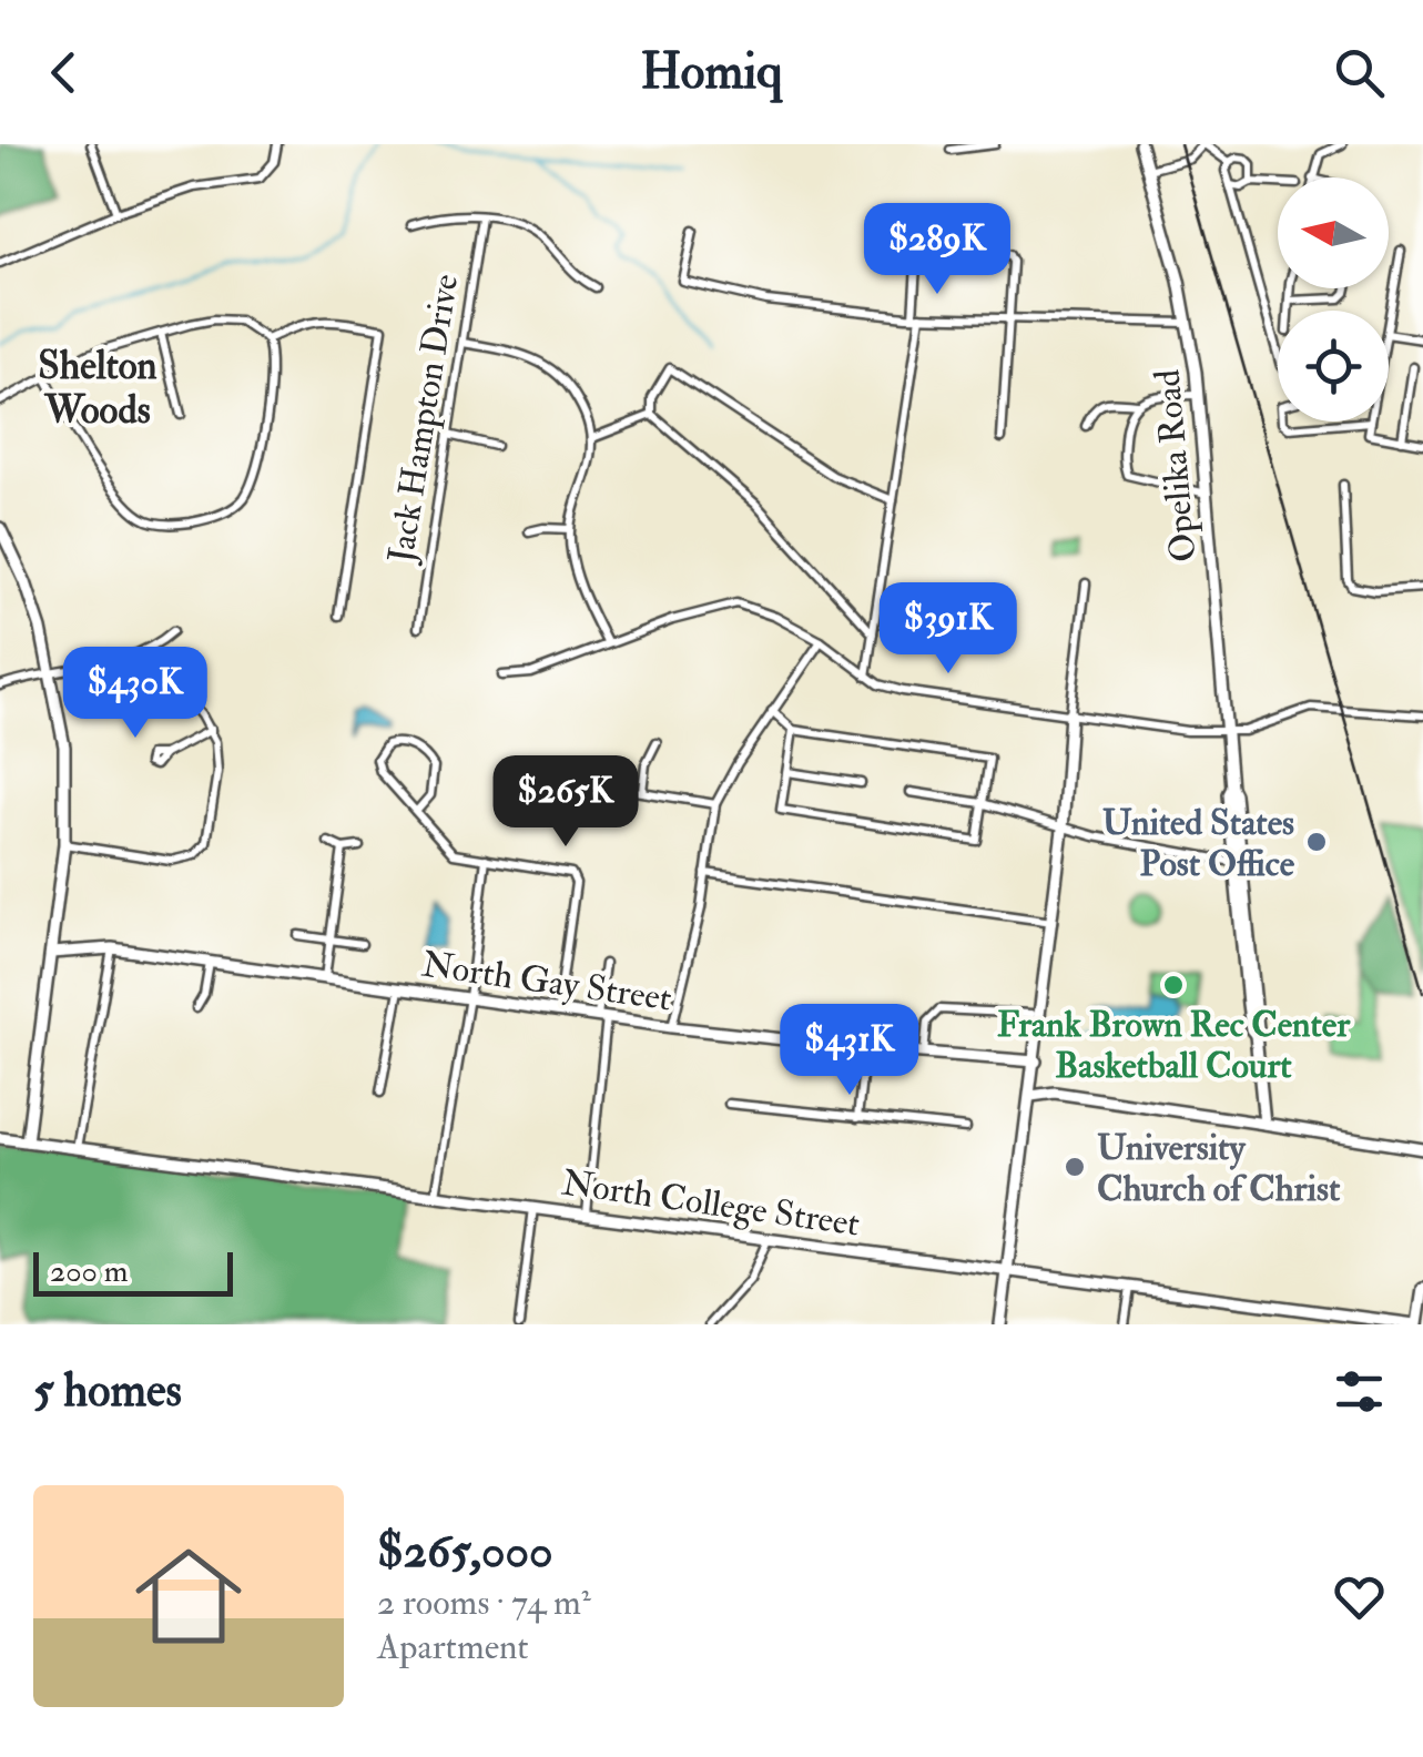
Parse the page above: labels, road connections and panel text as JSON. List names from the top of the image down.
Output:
{
  "streets": {
    "main road": ["Opelika Road", "North Gay Street", "North College Street"],
    "street": ["Jack Hampton Drive"]
  },
  "districts": ["Shelton Woods"],
  "places": ["United States Post Office", "Frank Brown Rec Center Basketball Court", "University Church of Christ"],
  "scale_bar": "200 m",
  "north": "left",
  "page": {
    "header": "Homiq",
    "price": [
      "$289K",
      "$391K",
      "$430K",
      "$265K",
      "$431K"
    ],
    "scale": "200 m",
    "heading": "5 homes",
    "list": [
      {
        "name": "$265,000",
        "note": "2 rooms · 74 m² · Apartment"
      }
    ]
  }
}
